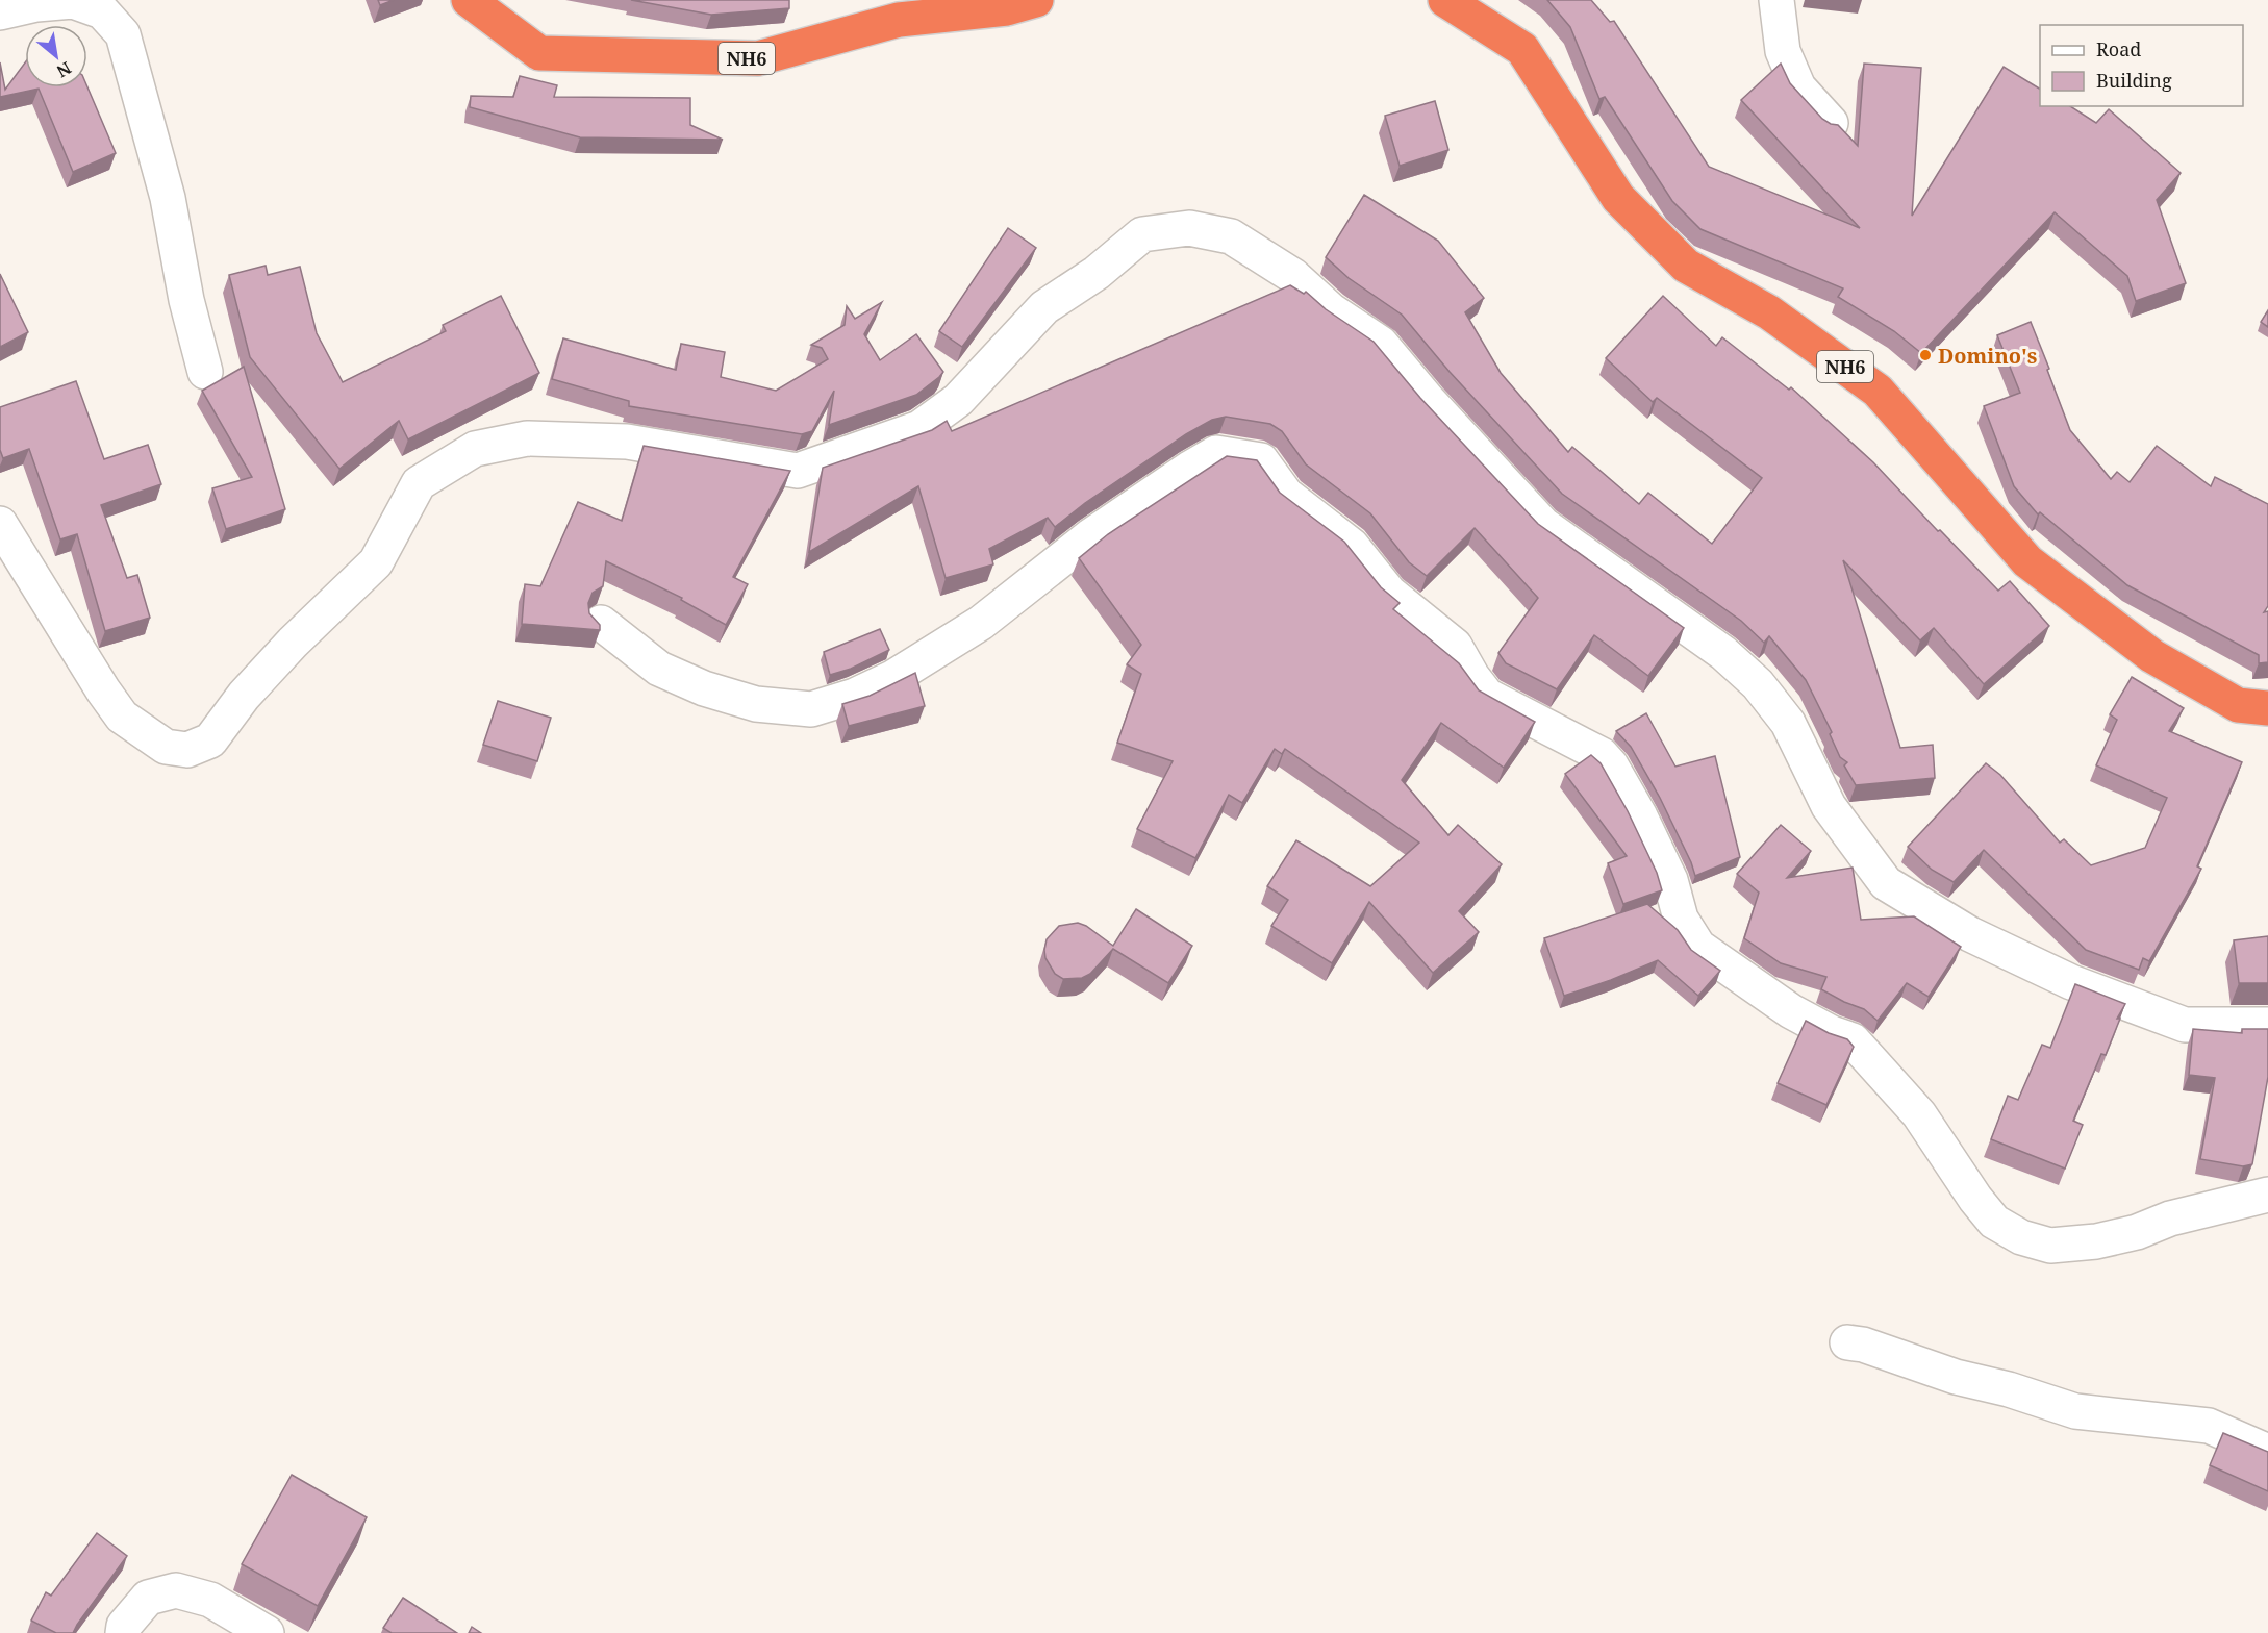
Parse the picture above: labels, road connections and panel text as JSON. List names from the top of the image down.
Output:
{
  "streets": {
    "highway": ["NH6"]
  },
  "places": ["Domino's"],
  "legend": ["Road", "Building"],
  "north": "bottom right"
}
